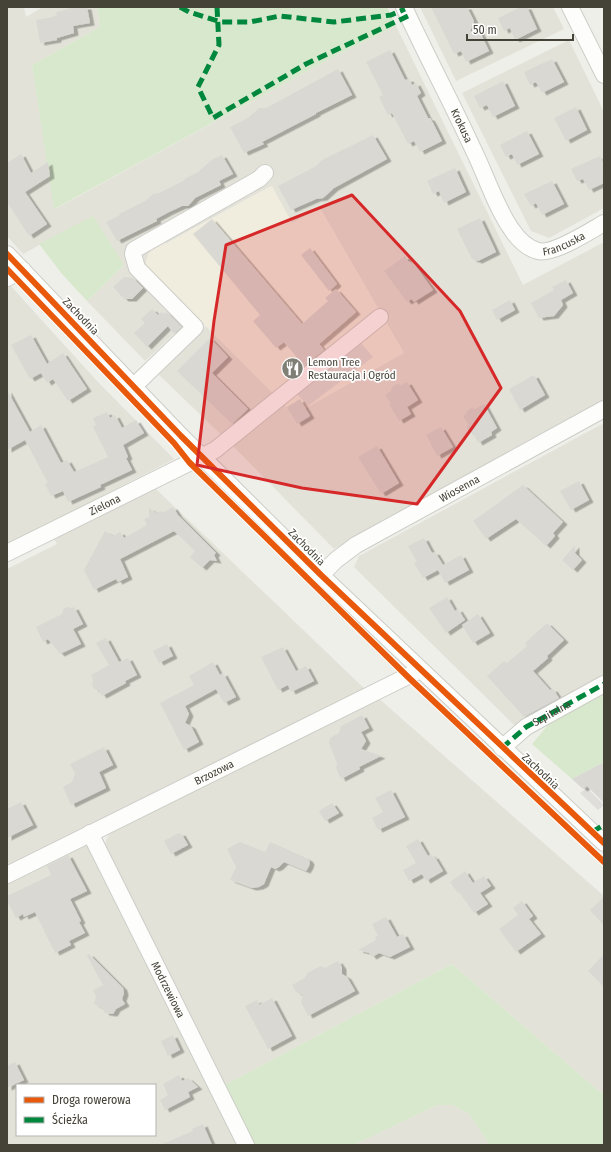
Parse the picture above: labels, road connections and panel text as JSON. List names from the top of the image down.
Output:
{
  "streets": {
    "street": [
      "Krokusa",
      "Francuska",
      "Zachodnia",
      "Wiosenna",
      "Zielona",
      "Szpitalna",
      "Brzozowa",
      "Modrzewiowa"
    ]
  },
  "crossings": [
    ["Krokusa", "Francuska"],
    ["Zachodnia", "Wiosenna"],
    ["Zachodnia", "Zielona"],
    ["Zachodnia", "Szpitalna"],
    ["Zachodnia", "Brzozowa"],
    ["Brzozowa", "Modrzewiowa"]
  ],
  "places": {
    "restaurant": ["Lemon Tree Restauracja i Ogród"]
  },
  "legend": ["Droga rowerowa", "Ścieżka"],
  "scale_bar": "50 m"
}
